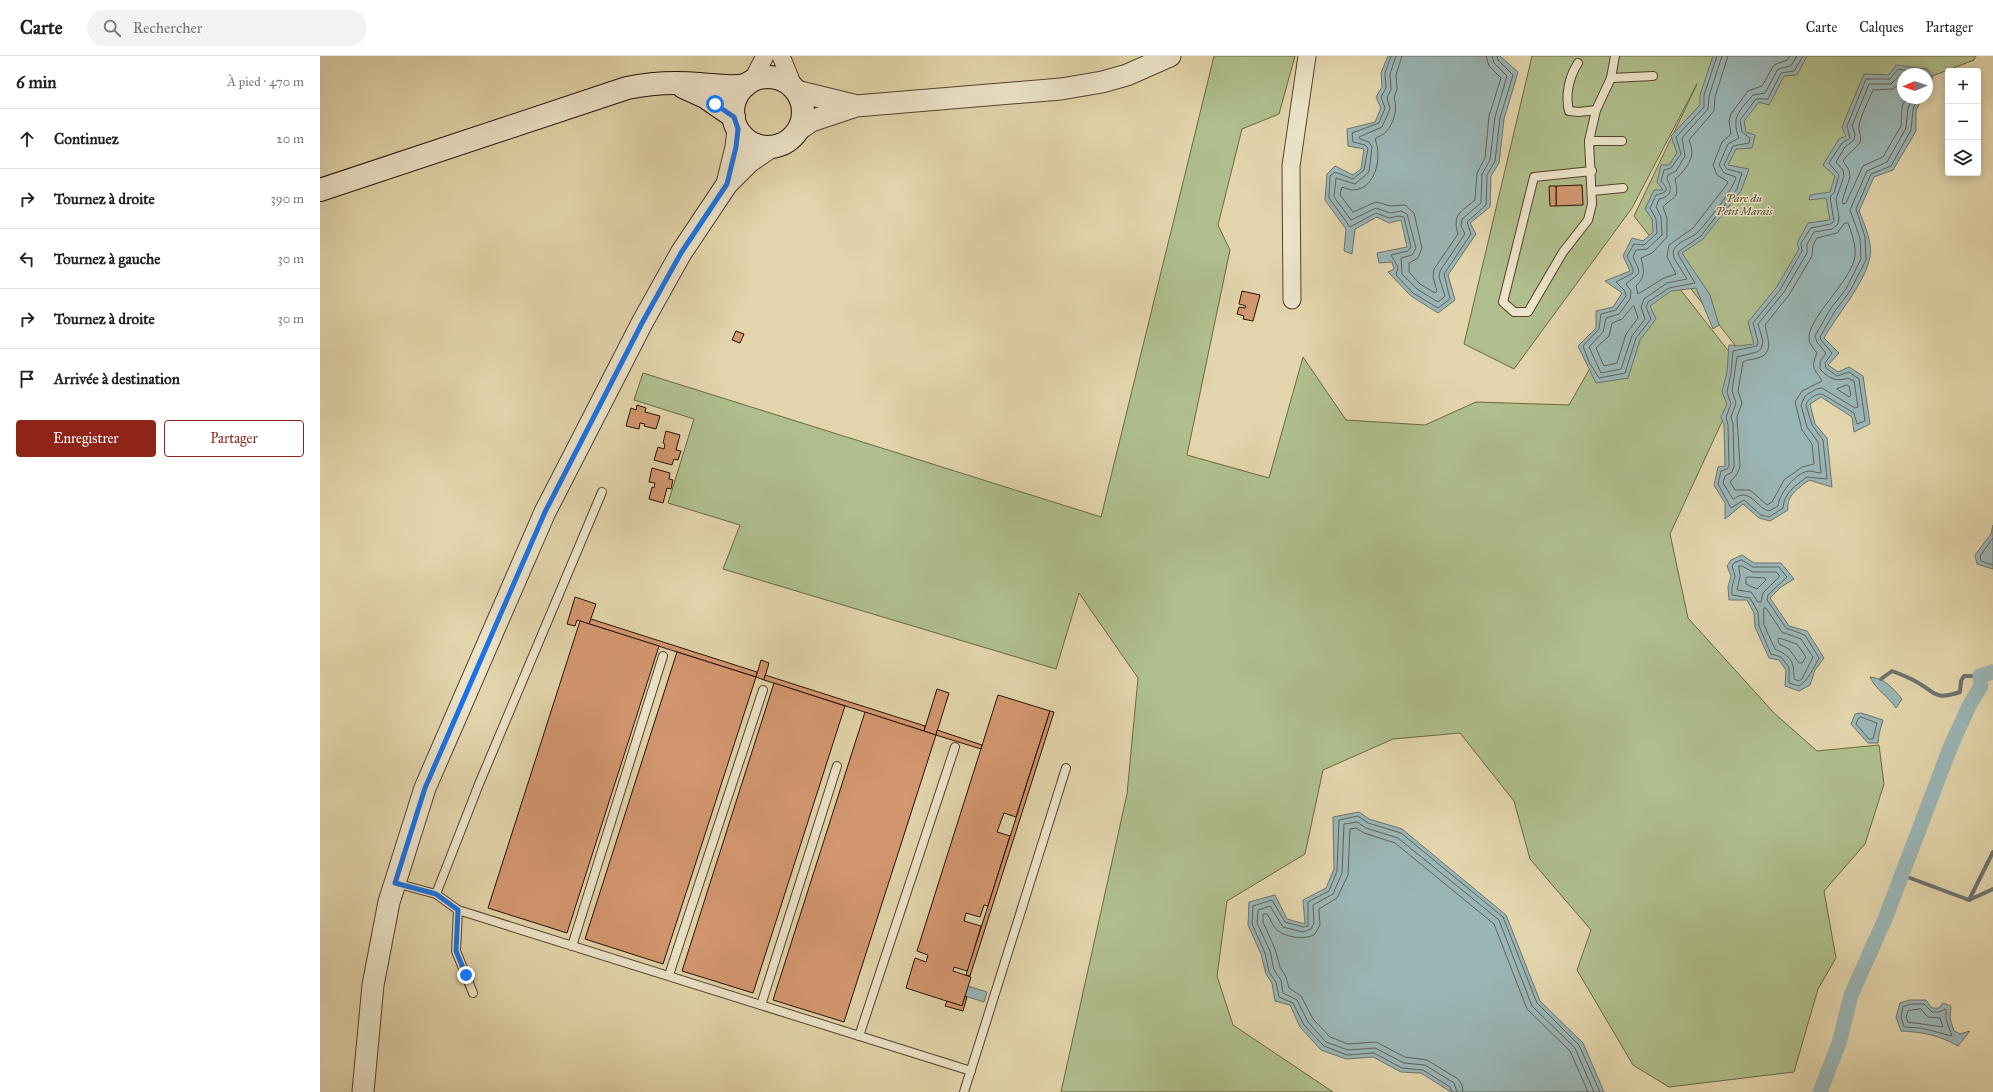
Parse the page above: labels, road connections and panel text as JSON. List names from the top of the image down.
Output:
{
  "parks": ["Parc du Petit Marais"],
  "north": "left",
  "page": {
    "header": "Carte",
    "search": "Rechercher",
    "nav": ["Carte", "Calques", "Partager"],
    "heading": ["6 min", "À pied · 470 m"],
    "map_buttons": ["+", "−"],
    "list": [
      ["Continuez", "20 m"],
      ["Tournez à droite", "390 m"],
      ["Tournez à gauche", "30 m"],
      ["Tournez à droite", "30 m"],
      "Arrivée à destination"
    ],
    "buttons": ["Enregistrer", "Partager"]
  }
}
